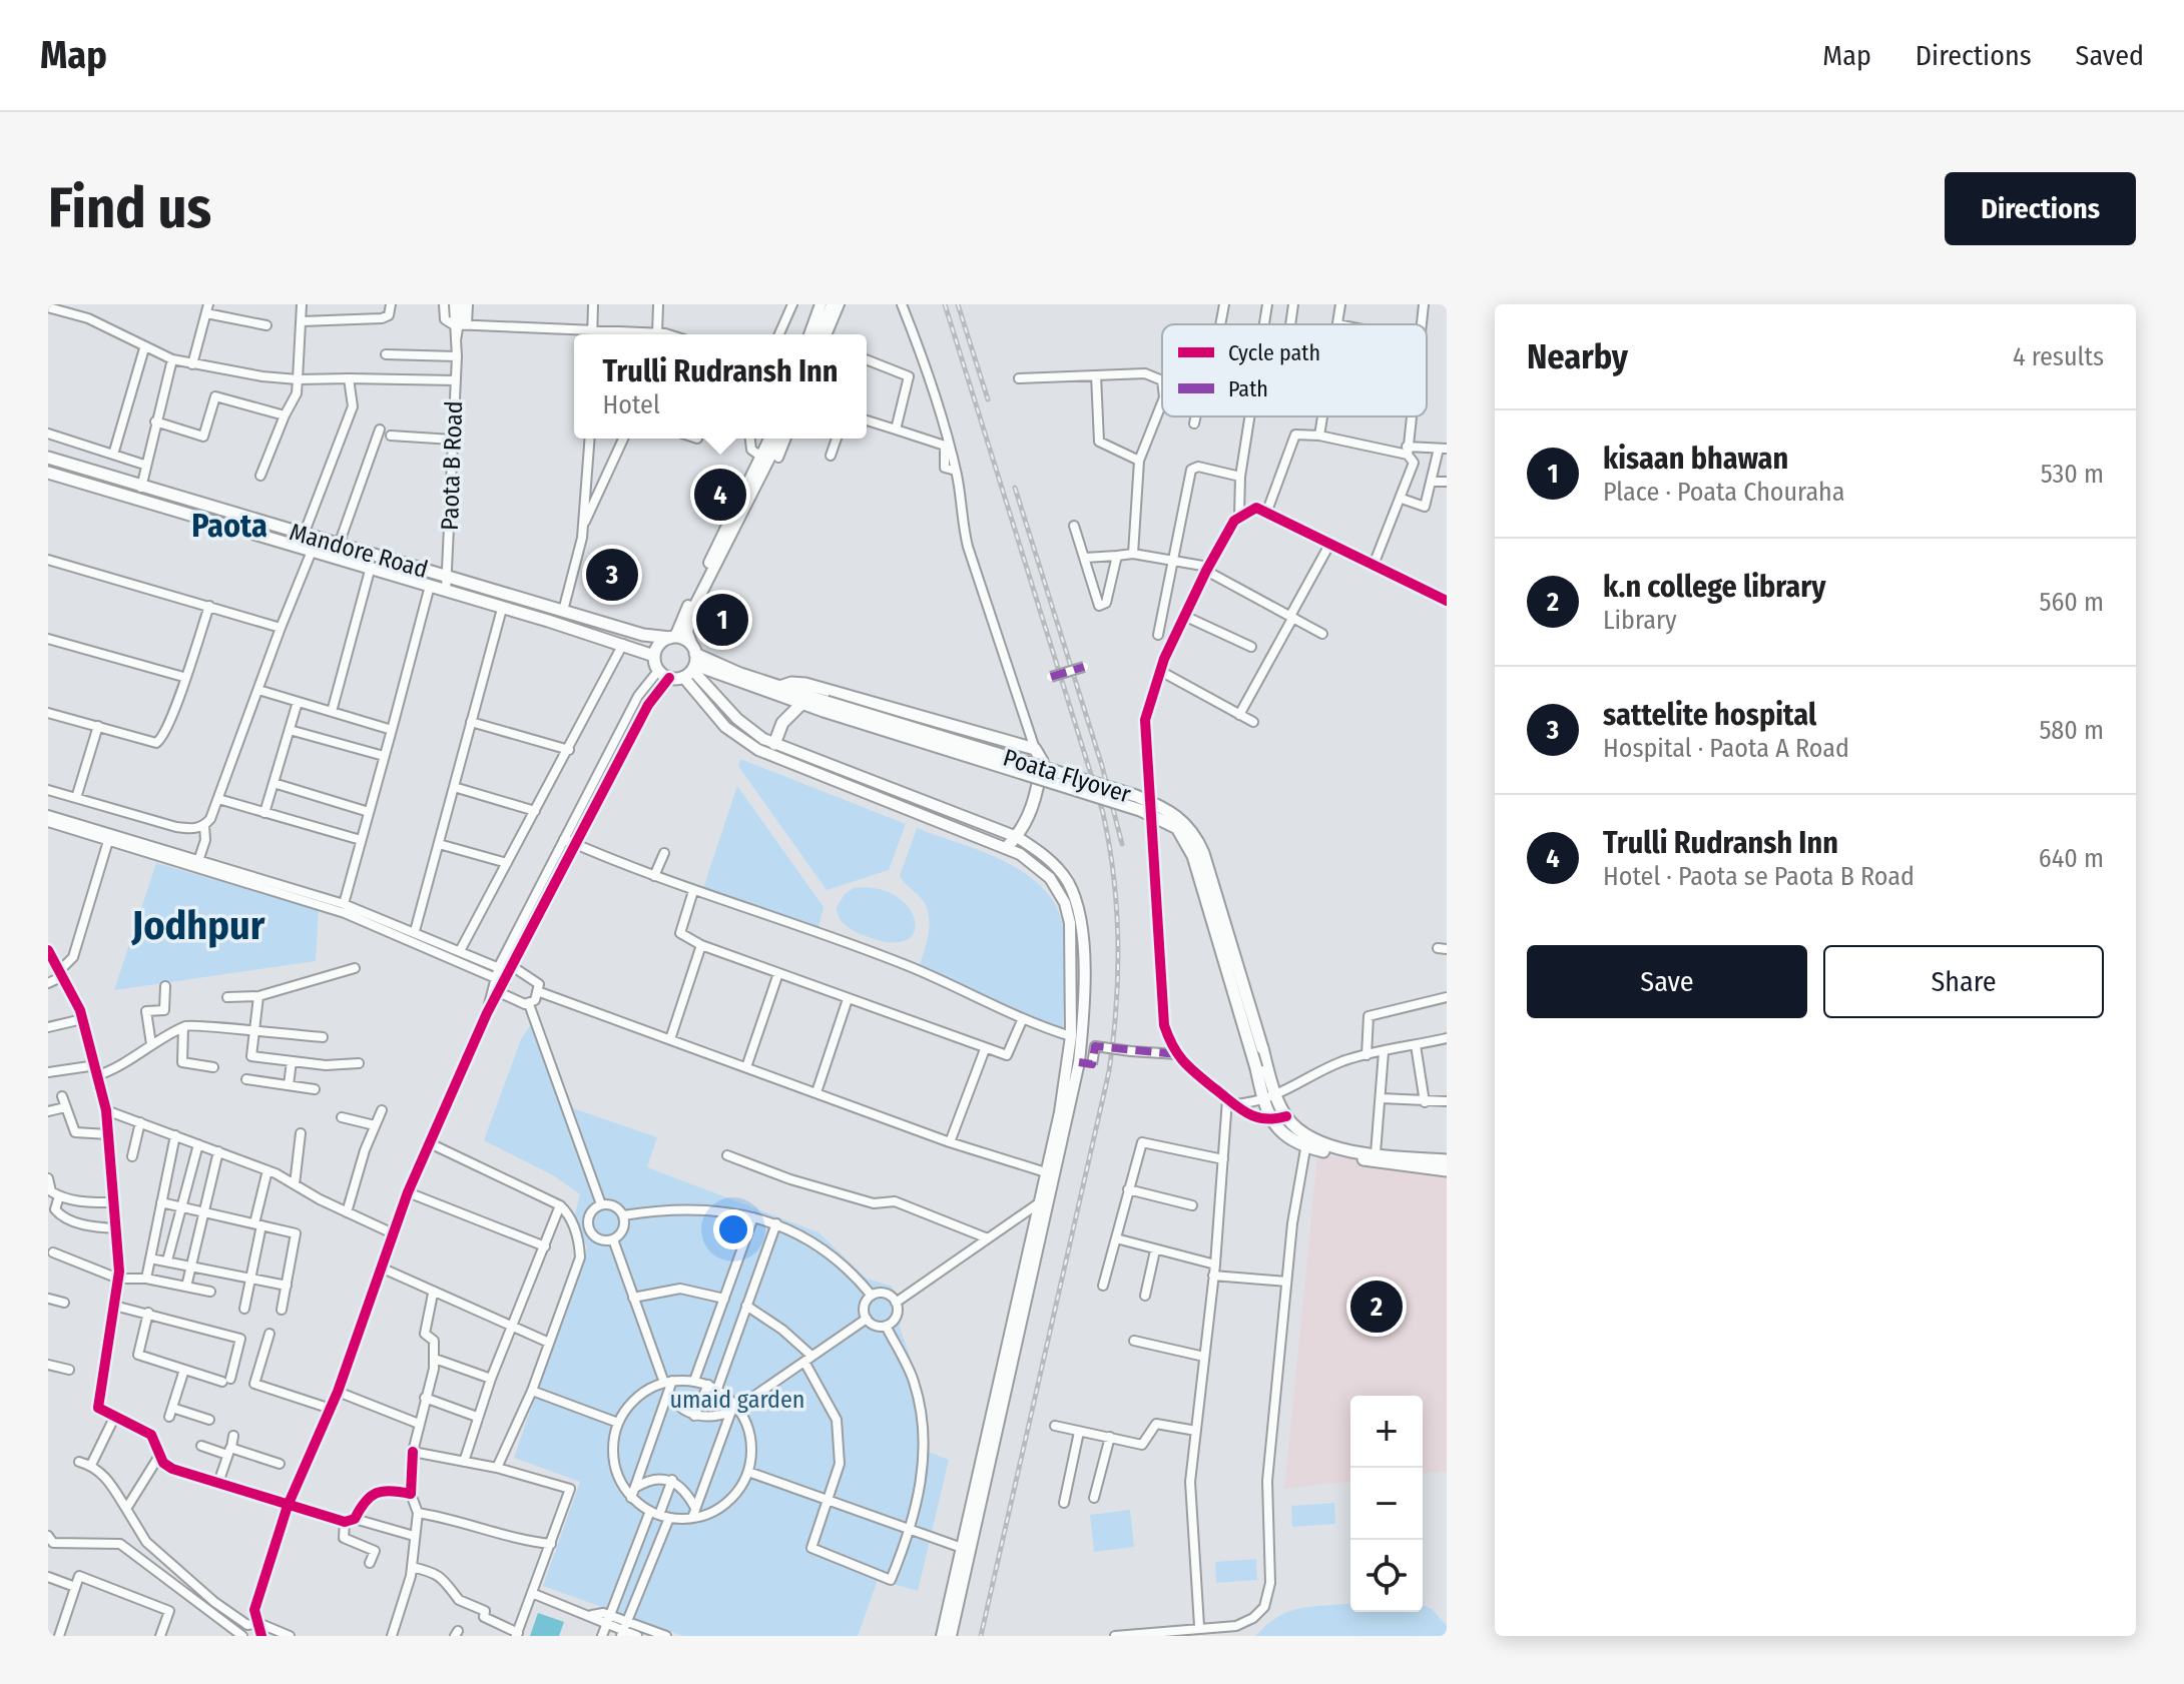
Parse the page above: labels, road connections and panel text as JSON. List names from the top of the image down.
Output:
{
  "streets": {
    "highway": ["Mandore Road", "Poata Flyover"],
    "street": ["Paota B Road"]
  },
  "crossings": [
    ["Paota B Road", "Mandore Road"],
    ["Mandore Road", "Poata Flyover"]
  ],
  "districts": ["Paota", "Jodhpur"],
  "parks": ["umaid garden"],
  "legend": ["Cycle path", "Path"],
  "page": {
    "header": "Map",
    "nav": ["Map", "Directions", "Saved"],
    "buttons": [
      "Directions",
      ["Save", "Share"]
    ],
    "title": "Find us",
    "heading": ["Nearby", "4 results"],
    "popup": ["Trulli Rudransh Inn", "Hotel"],
    "list": [
      {
        "mark": "1",
        "name": "kisaan bhawan",
        "note": "Place · Poata Chouraha",
        "value": "530 m"
      },
      {
        "mark": "2",
        "name": "k.n college library",
        "note": "Library",
        "value": "560 m"
      },
      {
        "mark": "3",
        "name": "sattelite hospital",
        "note": "Hospital · Paota A Road",
        "value": "580 m"
      },
      {
        "mark": "4",
        "name": "Trulli Rudransh Inn",
        "note": "Hotel · Paota se Paota B Road",
        "value": "640 m"
      }
    ],
    "pins": [
      "4",
      "3",
      "1",
      "2"
    ],
    "map_buttons": ["+", "−"]
  }
}
